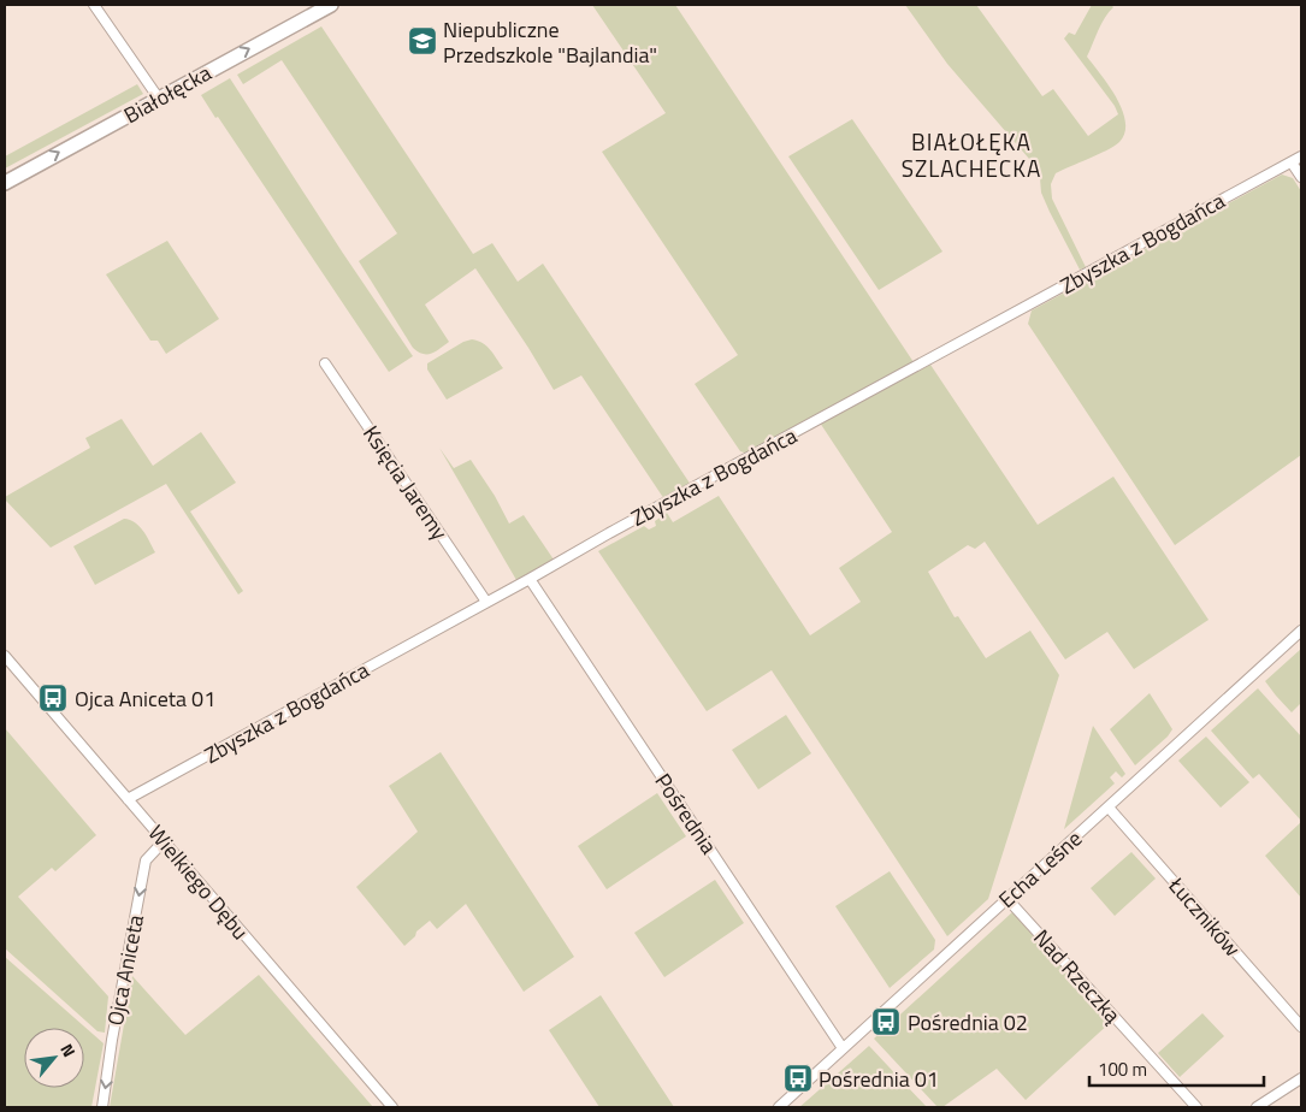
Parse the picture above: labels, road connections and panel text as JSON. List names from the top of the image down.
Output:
{
  "streets": {
    "street": [
      "Białołęcka",
      "Zbyszka z Bogdańca",
      "Księcia Jaremy",
      "Pośrednia",
      "Echa Leśne",
      "Wielkiego Dębu",
      "Łuczników",
      "Ojca Aniceta",
      "Nad Rzeczką"
    ]
  },
  "crossings": [
    ["Zbyszka z Bogdańca", "Księcia Jaremy"],
    ["Zbyszka z Bogdańca", "Pośrednia"],
    ["Zbyszka z Bogdańca", "Wielkiego Dębu"],
    ["Pośrednia", "Echa Leśne"],
    ["Echa Leśne", "Łuczników"],
    ["Echa Leśne", "Nad Rzeczką"],
    ["Wielkiego Dębu", "Ojca Aniceta"]
  ],
  "one_way": ["Białołęcka", "Ojca Aniceta"],
  "districts": ["BIAŁOŁĘKA SZLACHECKA"],
  "places": {
    "school or university": ["Niepubliczne Przedszkole \"Bajlandia\""],
    "bus stop": ["Ojca Aniceta 01", "Pośrednia 02", "Pośrednia 01"]
  },
  "scale_bar": "100 m",
  "north": "top right"
}
